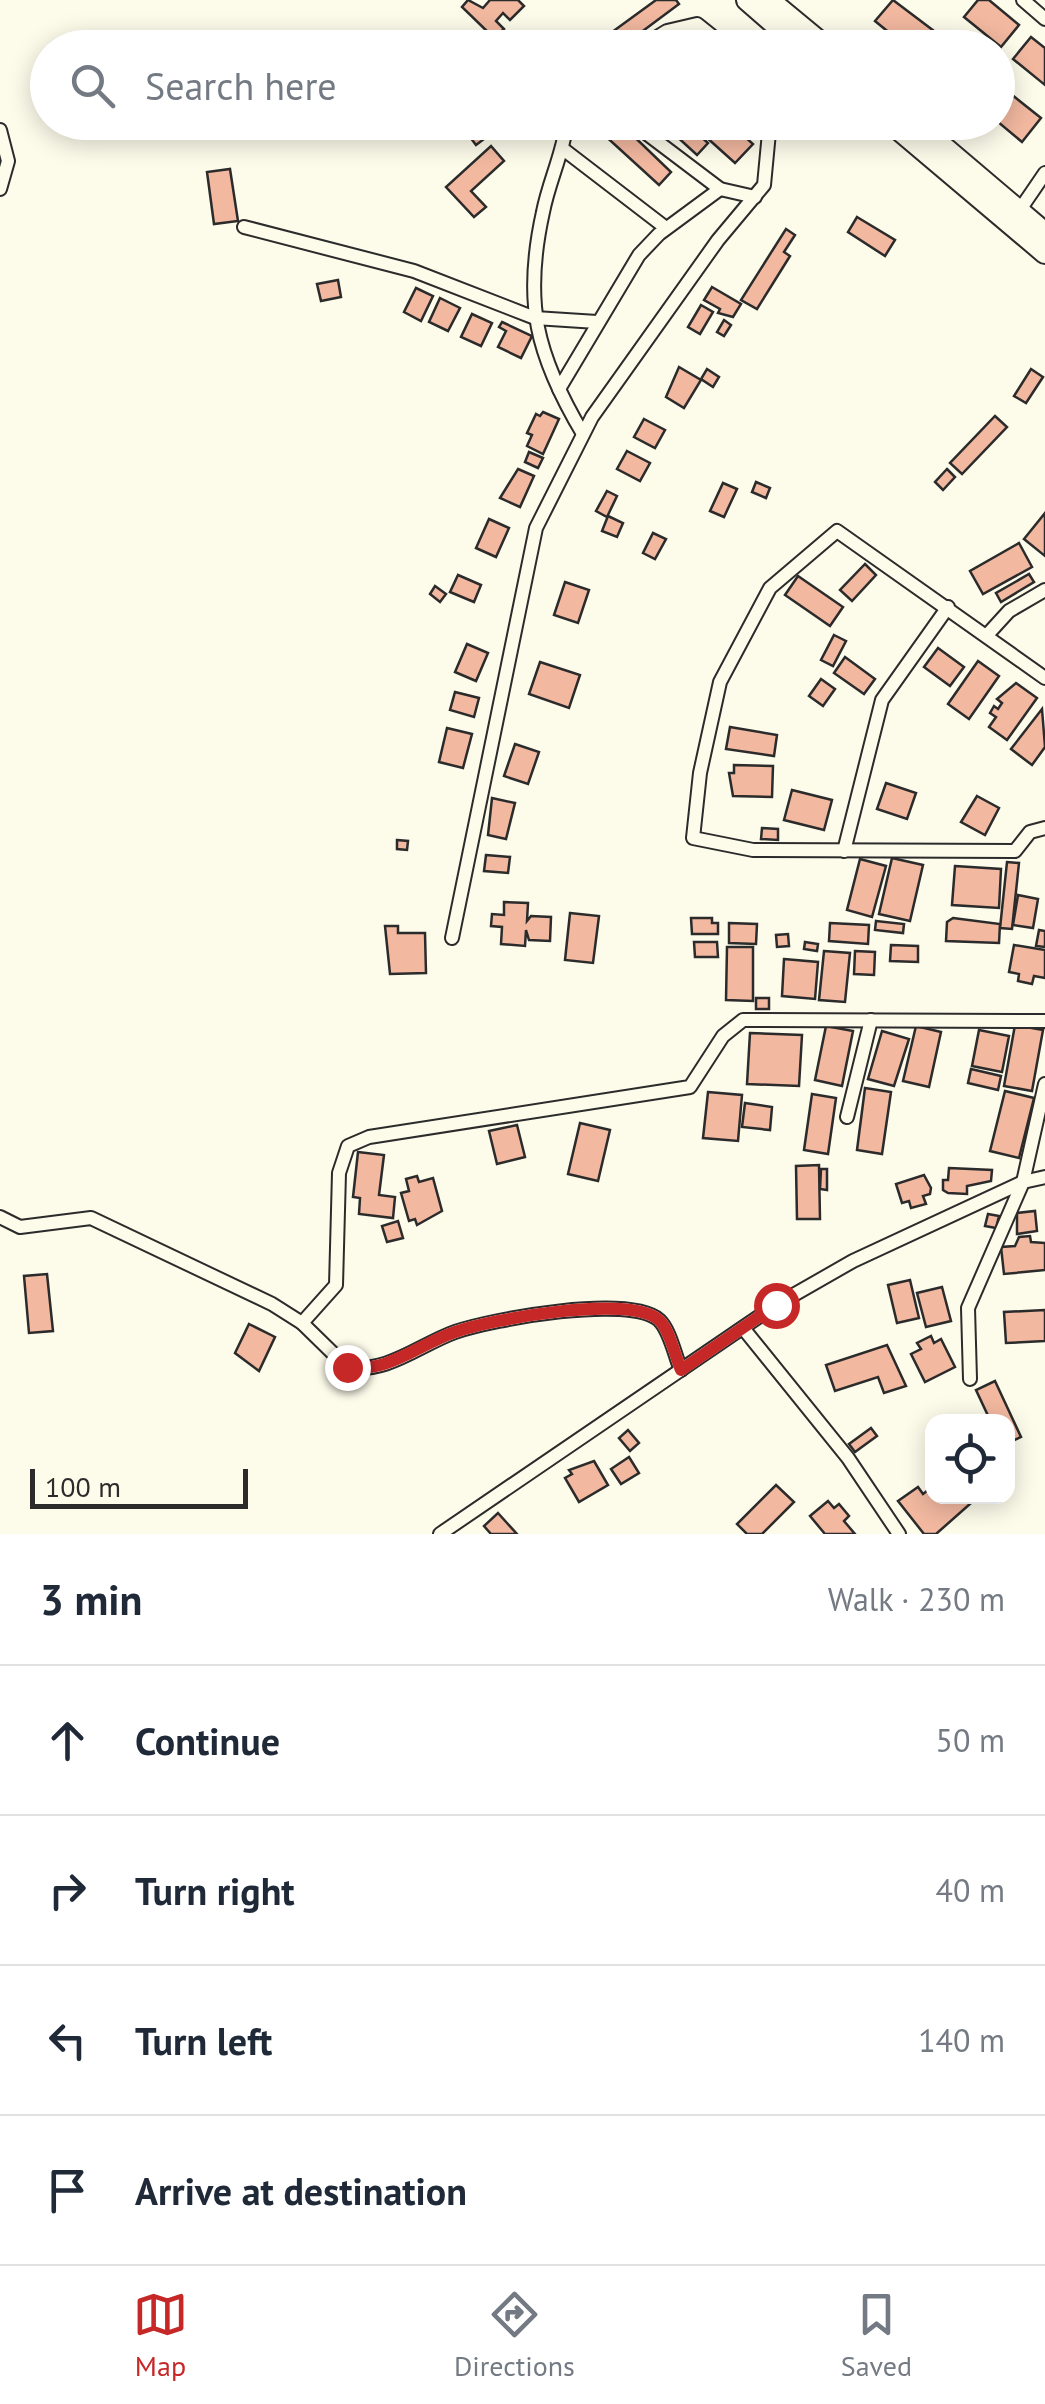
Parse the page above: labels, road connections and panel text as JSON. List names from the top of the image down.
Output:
{
  "scale_bar": "100 m",
  "page": {
    "search": "Search here",
    "scale": "100 m",
    "heading": ["3 min", "Walk · 230 m"],
    "list": [
      ["Continue", "50 m"],
      ["Turn right", "40 m"],
      ["Turn left", "140 m"],
      "Arrive at destination"
    ],
    "nav": ["Map", "Directions", "Saved"]
  }
}
